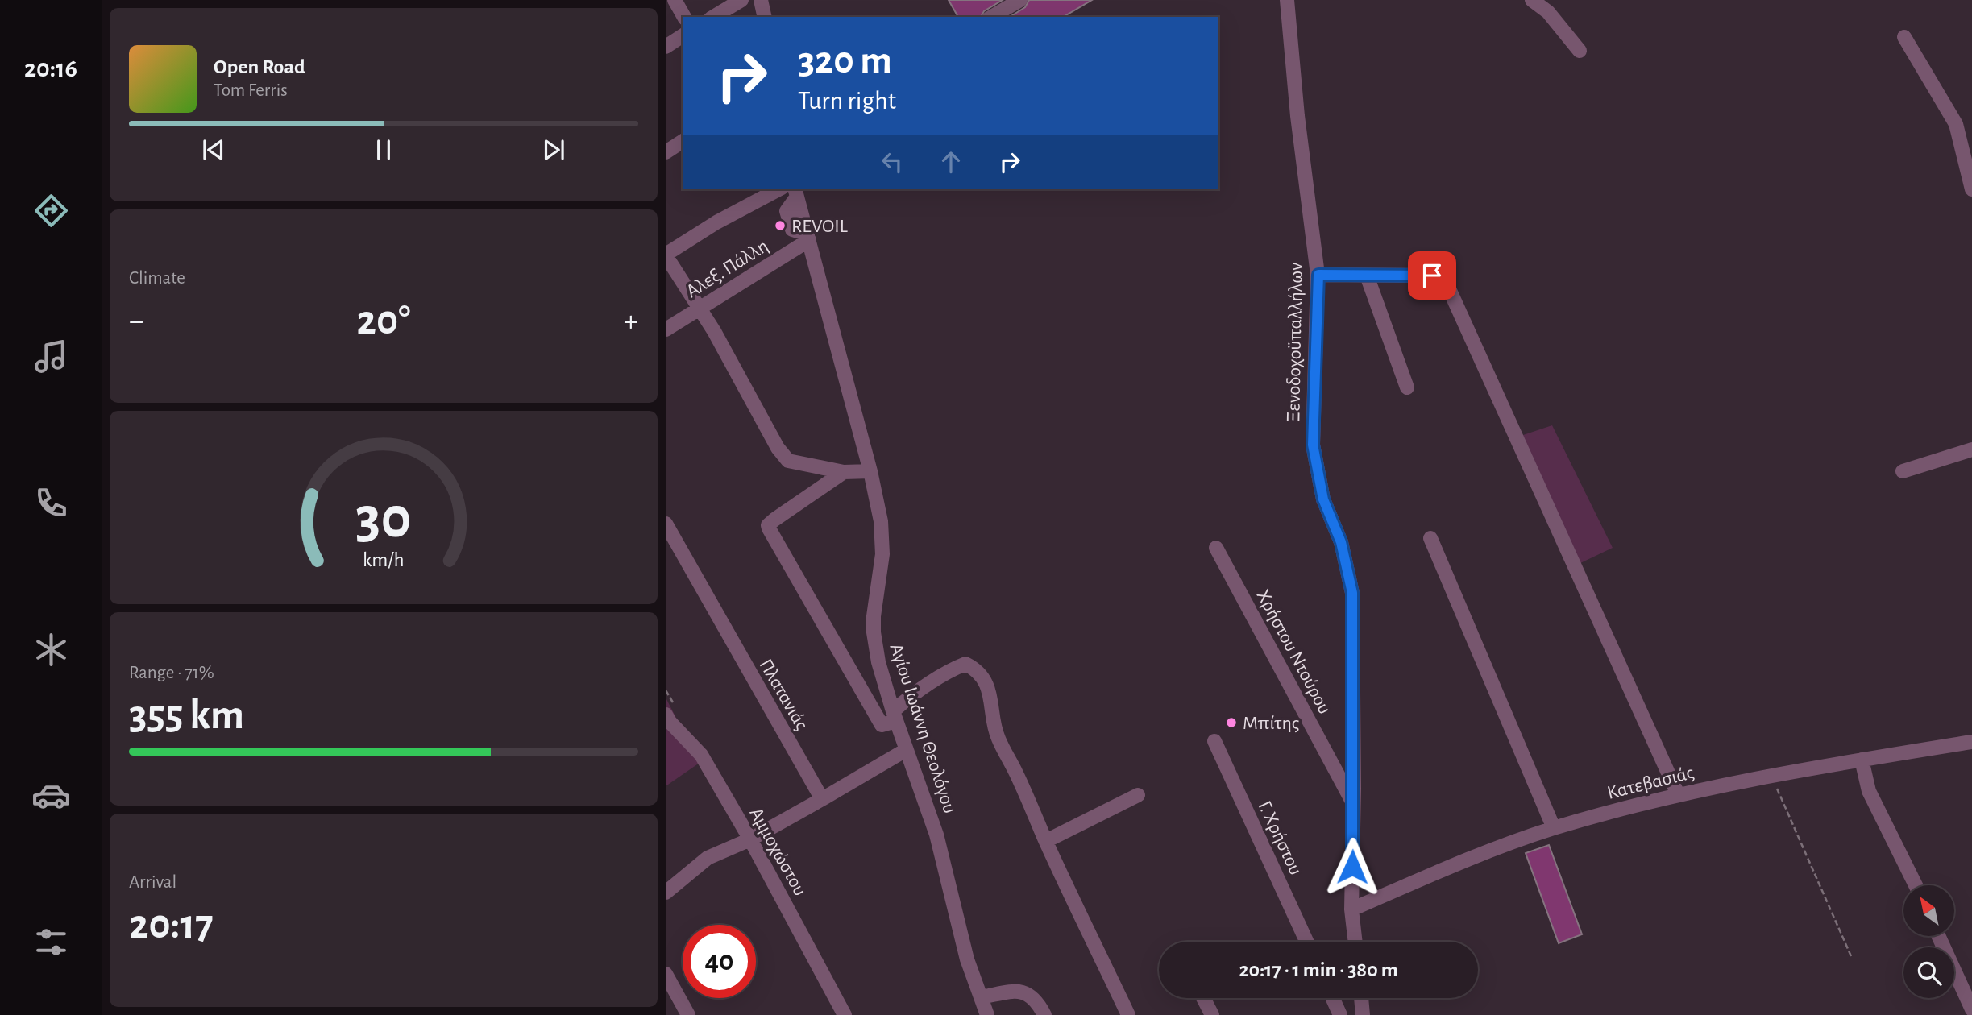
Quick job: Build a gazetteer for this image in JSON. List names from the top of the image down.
{
  "streets": {
    "street": [
      "Αλεξ. Πάλλη",
      "Ξενοδοχοϋπαλλήλων",
      "Χρήστου Ντούρου",
      "Πλατανιάς",
      "Αγίου Ιωάννη Θεολόγου",
      "Κατεβασιάς",
      "Γ. Χρήστου",
      "Αμμοχώστου"
    ]
  },
  "crossings": [
    ["Αλεξ. Πάλλη", "Αγίου Ιωάννη Θεολόγου"],
    ["Ξενοδοχοϋπαλλήλων", "Χρήστου Ντούρου"],
    ["Ξενοδοχοϋπαλλήλων", "Κατεβασιάς"]
  ],
  "places": ["REVOIL", "Μπίτης"],
  "north": "top left",
  "page": {
    "tabs": "20:16",
    "turn": ["320 m", "Turn right"],
    "song": ["Open Road", "Tom Ferris"],
    "tile": [
      "Climate",
      ["Range · 71%", "355 km"],
      ["Arrival", "20:17"]
    ],
    "heat": ["−", "20°", "+"],
    "limit": "40",
    "trip": "20:17 · 1 min · 380 m",
    "gauge": ["30", "km/h"]
  }
}
